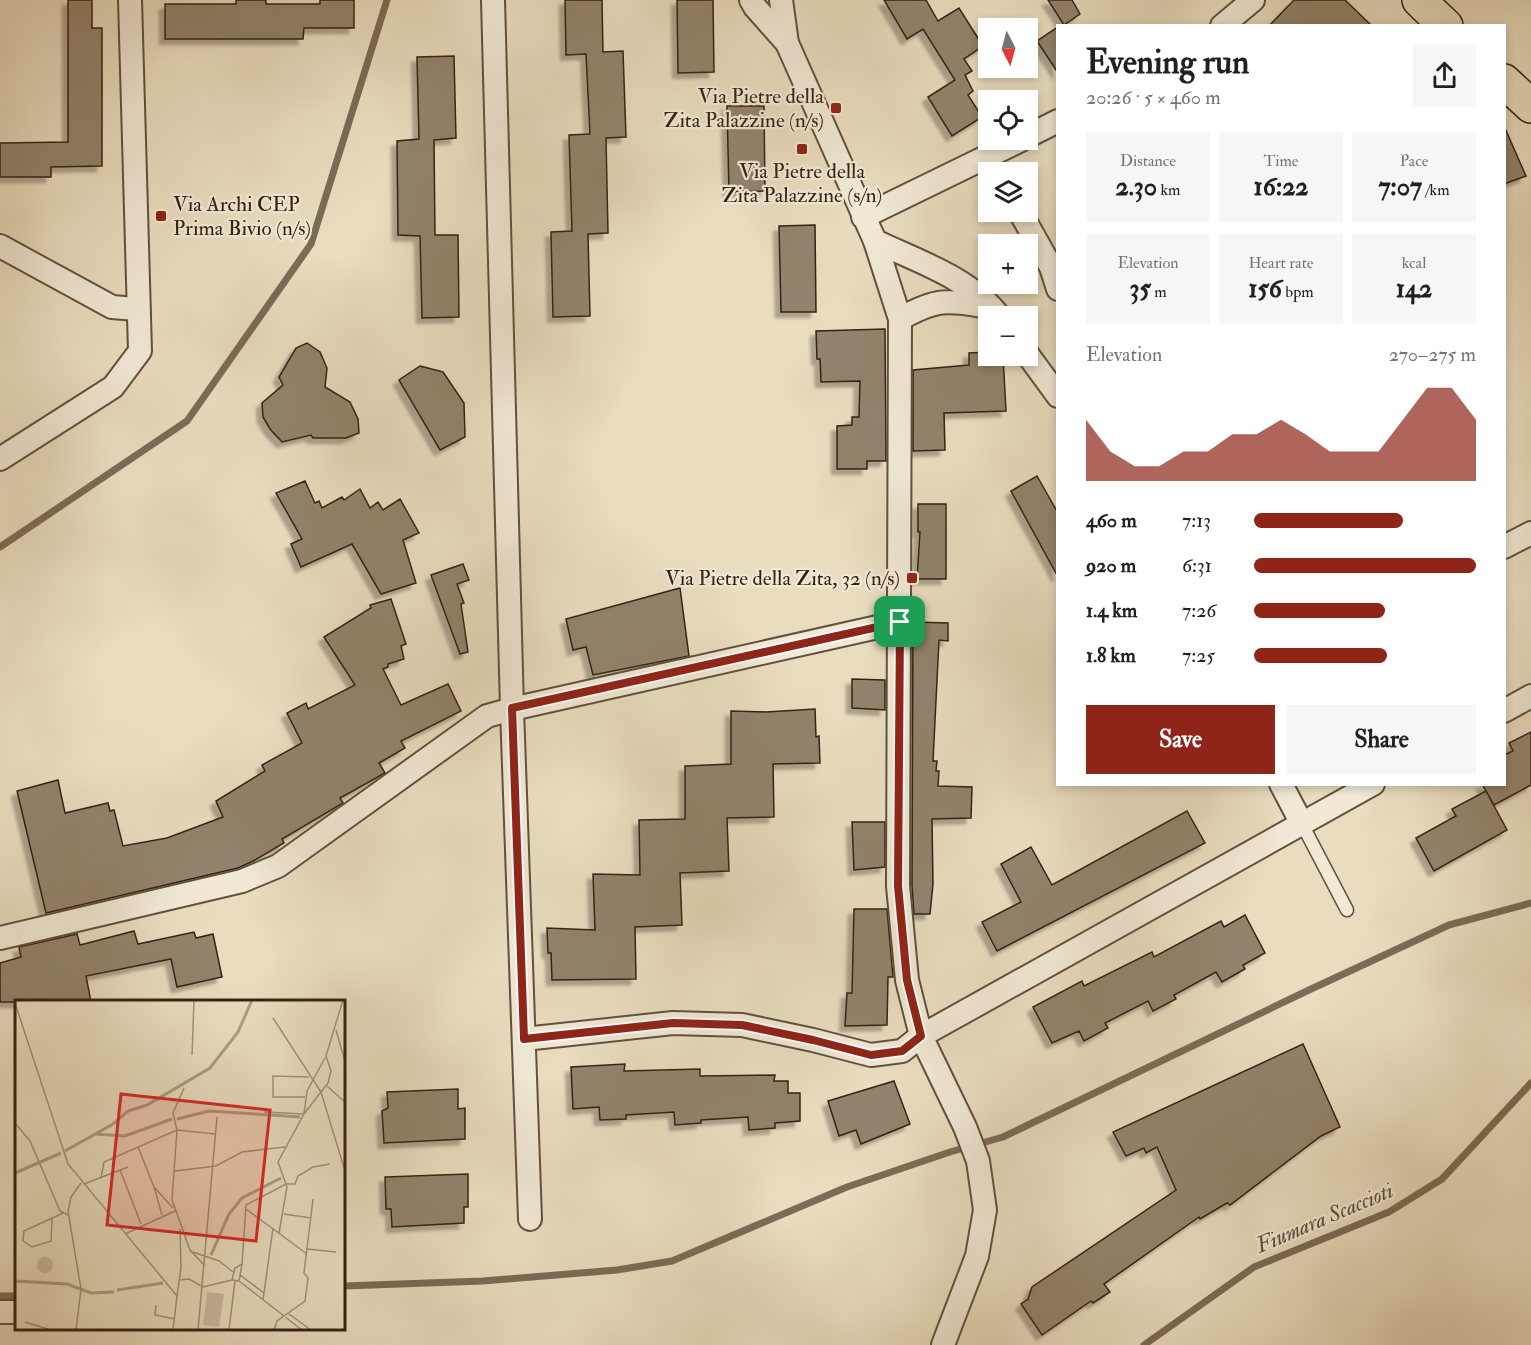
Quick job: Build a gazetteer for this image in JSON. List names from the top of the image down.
{
  "water": ["Fiumara Scaccioti"],
  "places": {
    "transit": [
      "Via Pietre della Zita Palazzine (n/s)",
      "Via Pietre della Zita Palazzine (s/n)",
      "Via Archi CEP Prima Bivio (n/s)",
      "Via Pietre della Zita, 32 (n/s)"
    ]
  },
  "north": "bottom",
  "page": {
    "map_buttons": ["+", "−"],
    "heading": ["Evening run", "20:26 · 5 × 460 m"],
    "stats": [
      ["Distance", "2.30 km"],
      ["Time", "16:22"],
      ["Pace", "7:07 /km"],
      ["Elevation", "35 m"],
      ["Heart rate", "156 bpm"],
      ["kcal", "142"]
    ],
    "chart": ["Elevation", "270–275 m"],
    "list": [
      {
        "name": "460 m",
        "note": "7:13"
      },
      {
        "name": "920 m",
        "note": "6:31"
      },
      {
        "name": "1.4 km",
        "note": "7:26"
      },
      {
        "name": "1.8 km",
        "note": "7:25"
      }
    ],
    "buttons": ["Save", "Share"]
  }
}
